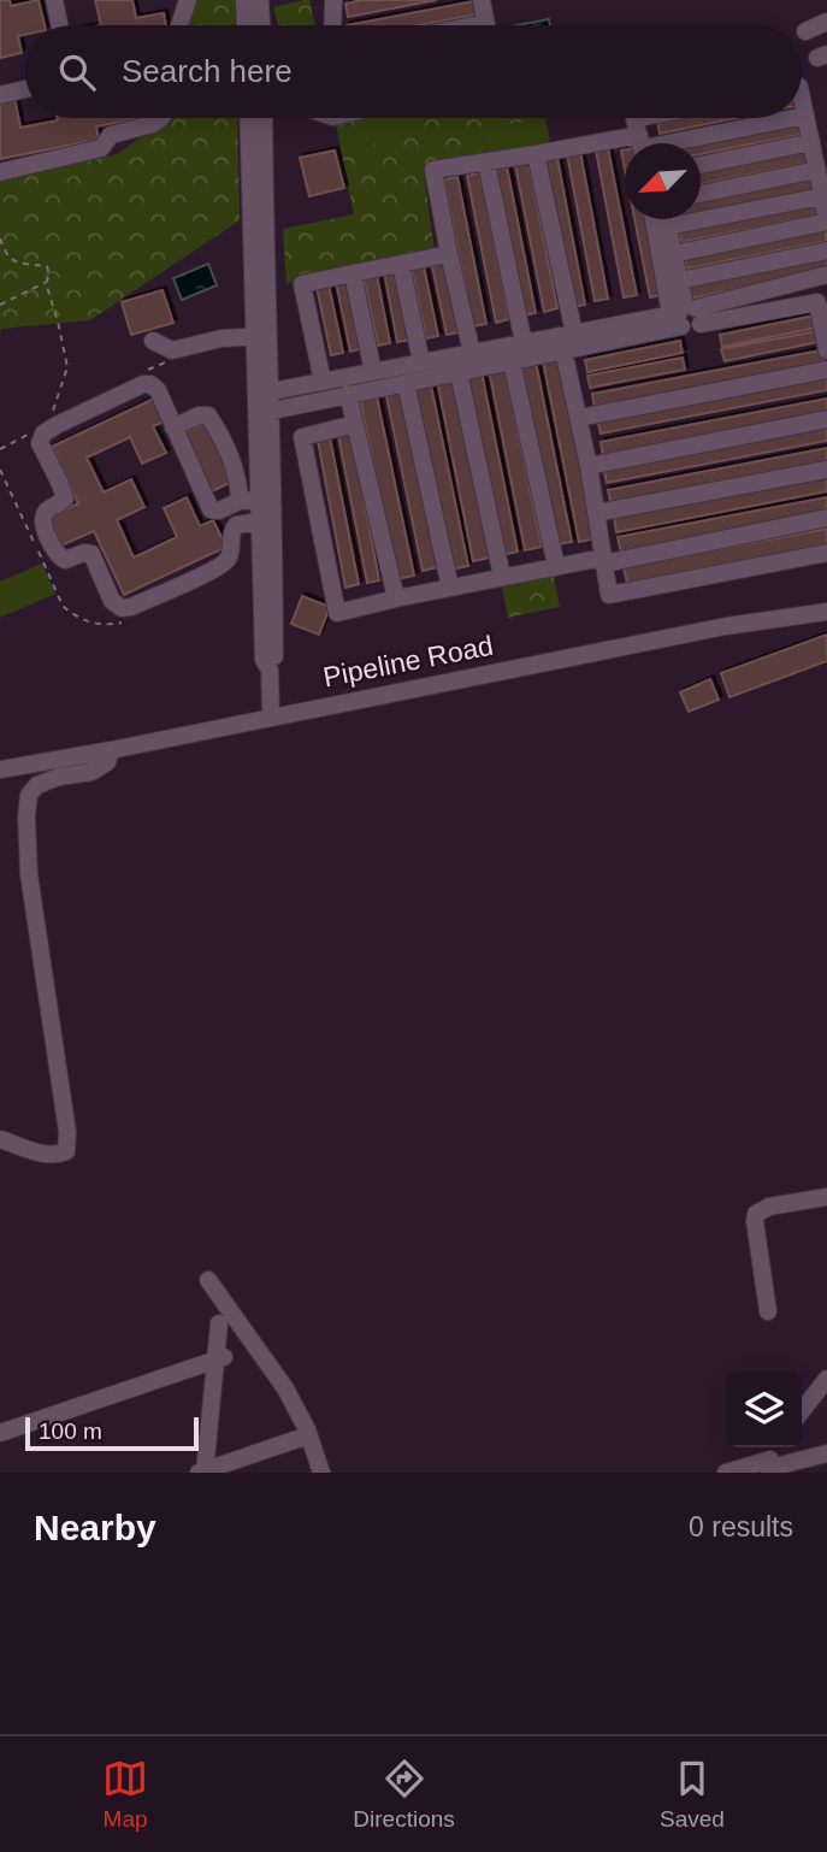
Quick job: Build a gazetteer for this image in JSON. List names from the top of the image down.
{
  "streets": {
    "street": ["Pipeline Road"]
  },
  "scale_bar": "100 m",
  "north": "bottom left",
  "page": {
    "search": "Search here",
    "scale": "100 m",
    "heading": ["Nearby", "0 results"],
    "nav": ["Map", "Directions", "Saved"]
  }
}
